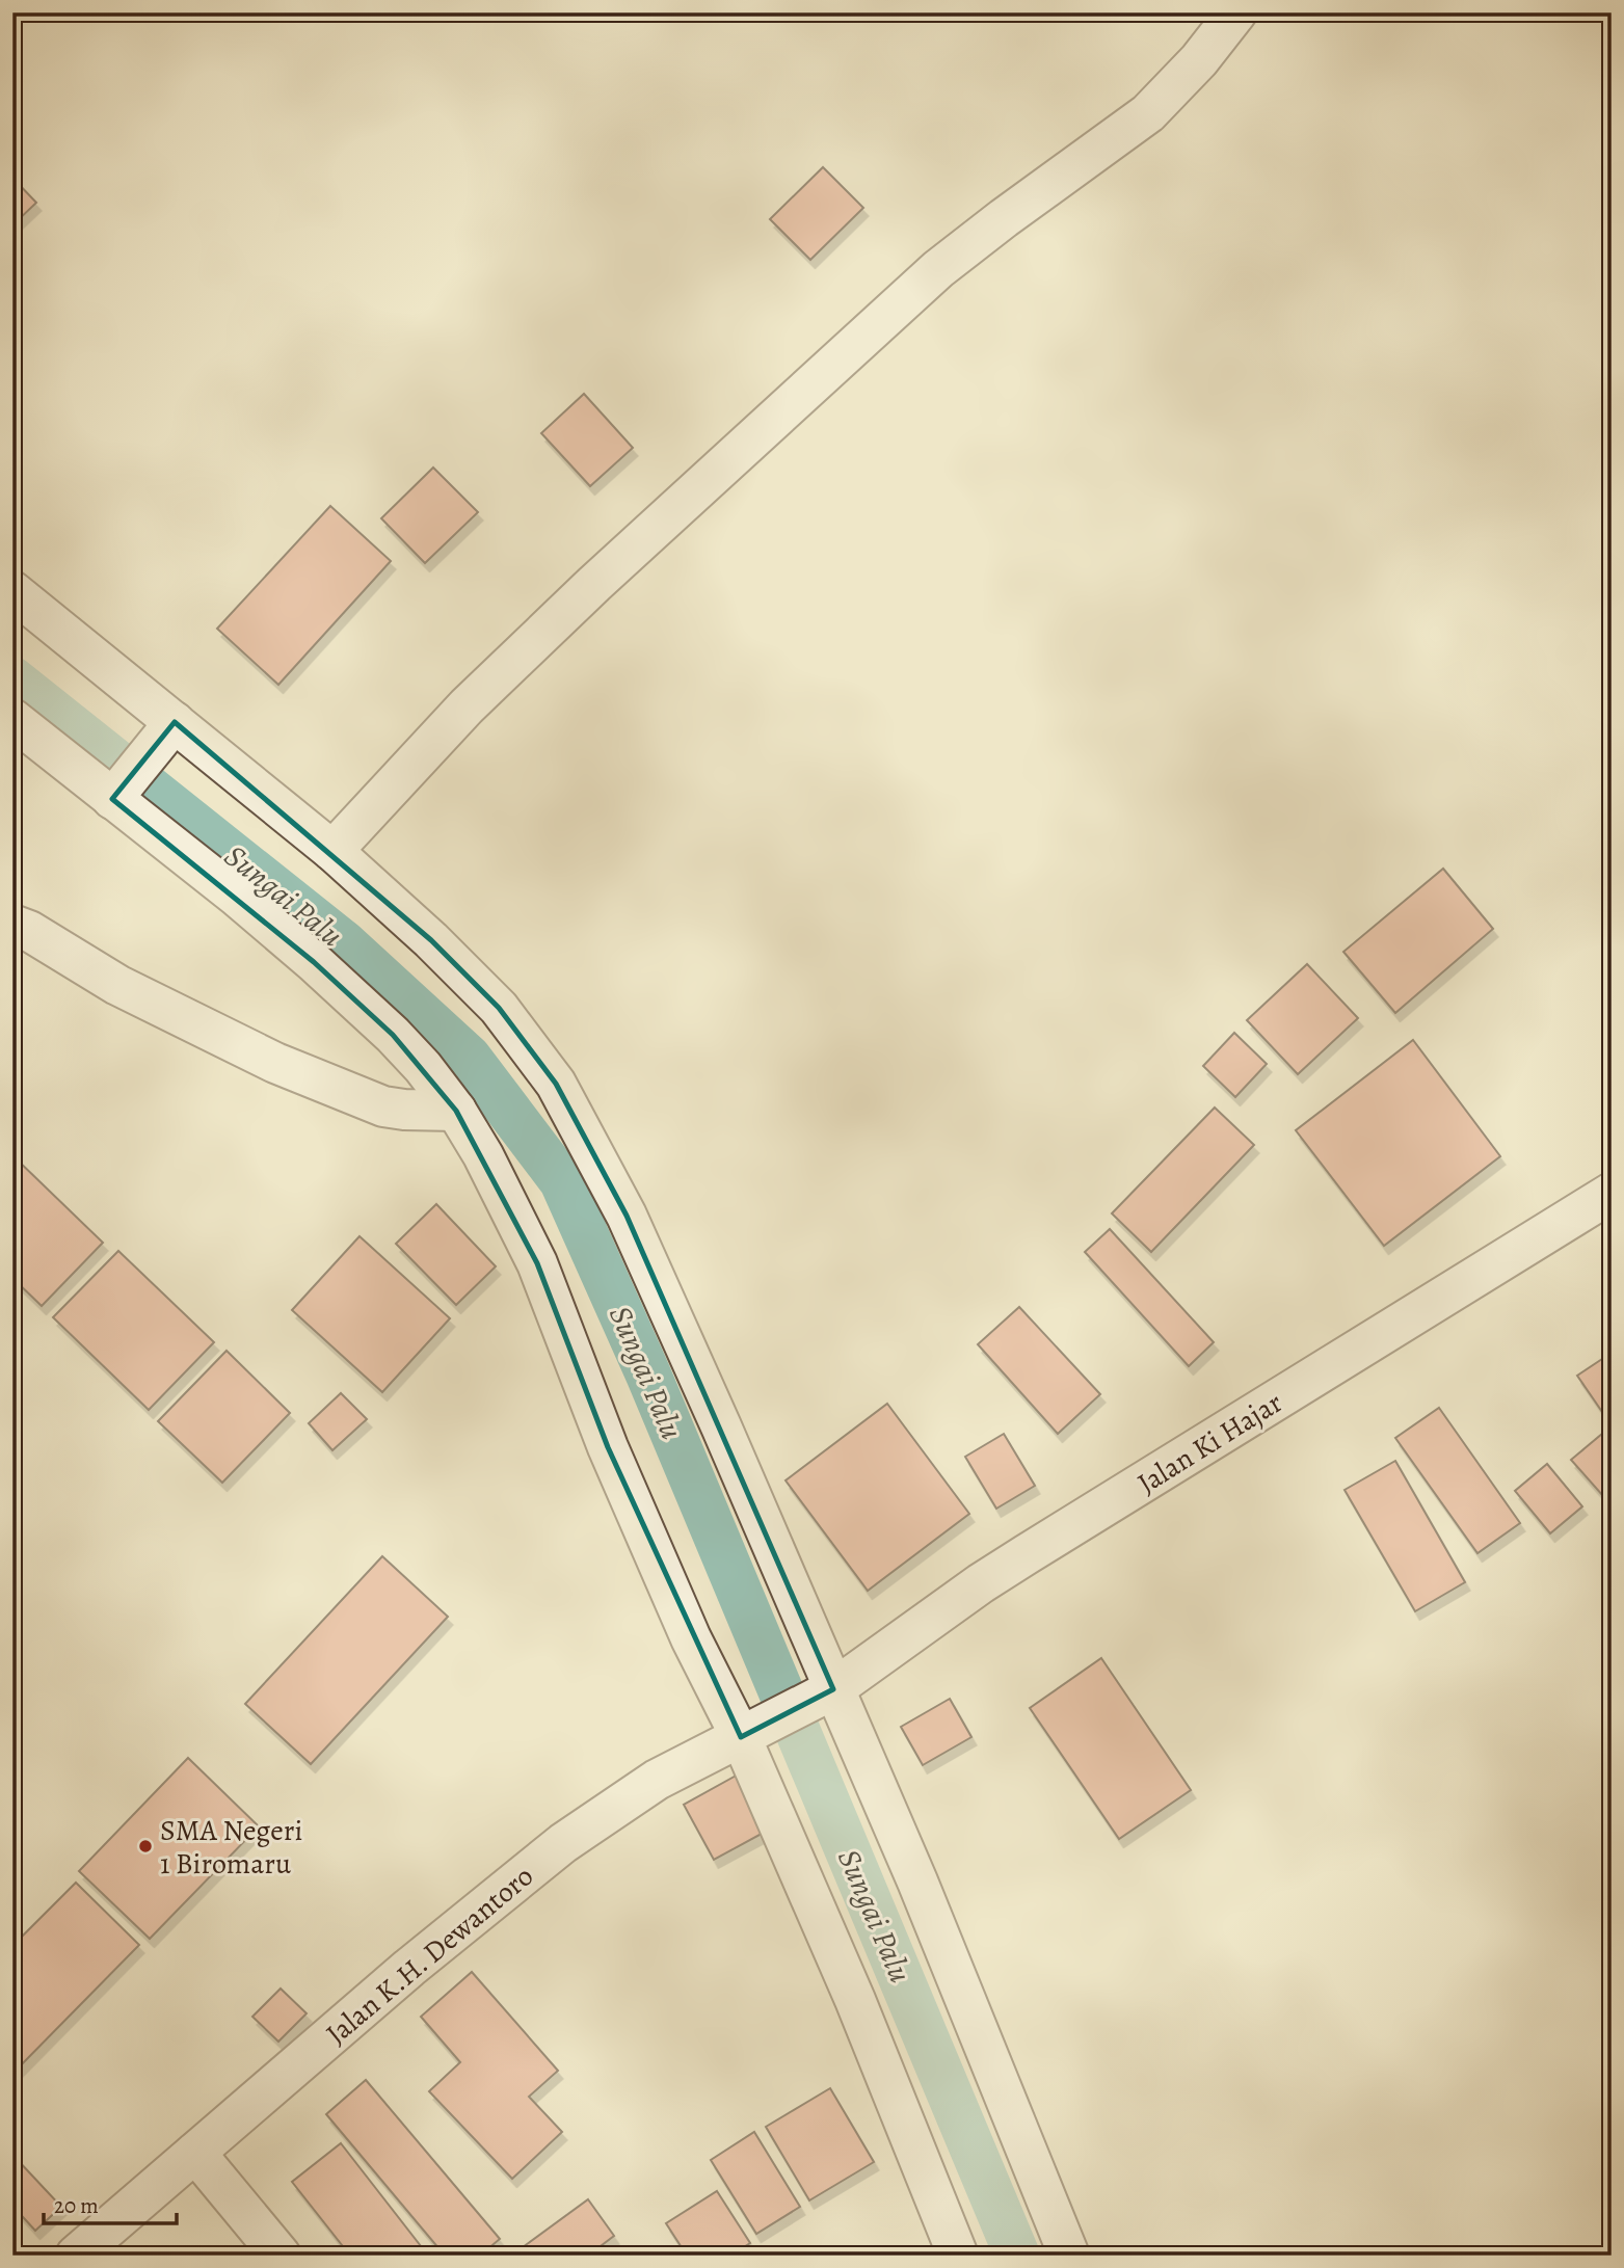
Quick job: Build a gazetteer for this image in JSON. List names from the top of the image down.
{
  "streets": {
    "street": ["Jalan Ki Hajar", "Jalan K.H. Dewantoro"]
  },
  "crossings": [
    ["Jalan Ki Hajar", "Jalan K.H. Dewantoro"]
  ],
  "water": ["Sungai Palu"],
  "places": ["SMA Negeri 1 Biromaru"],
  "scale_bar": "20 m"
}
